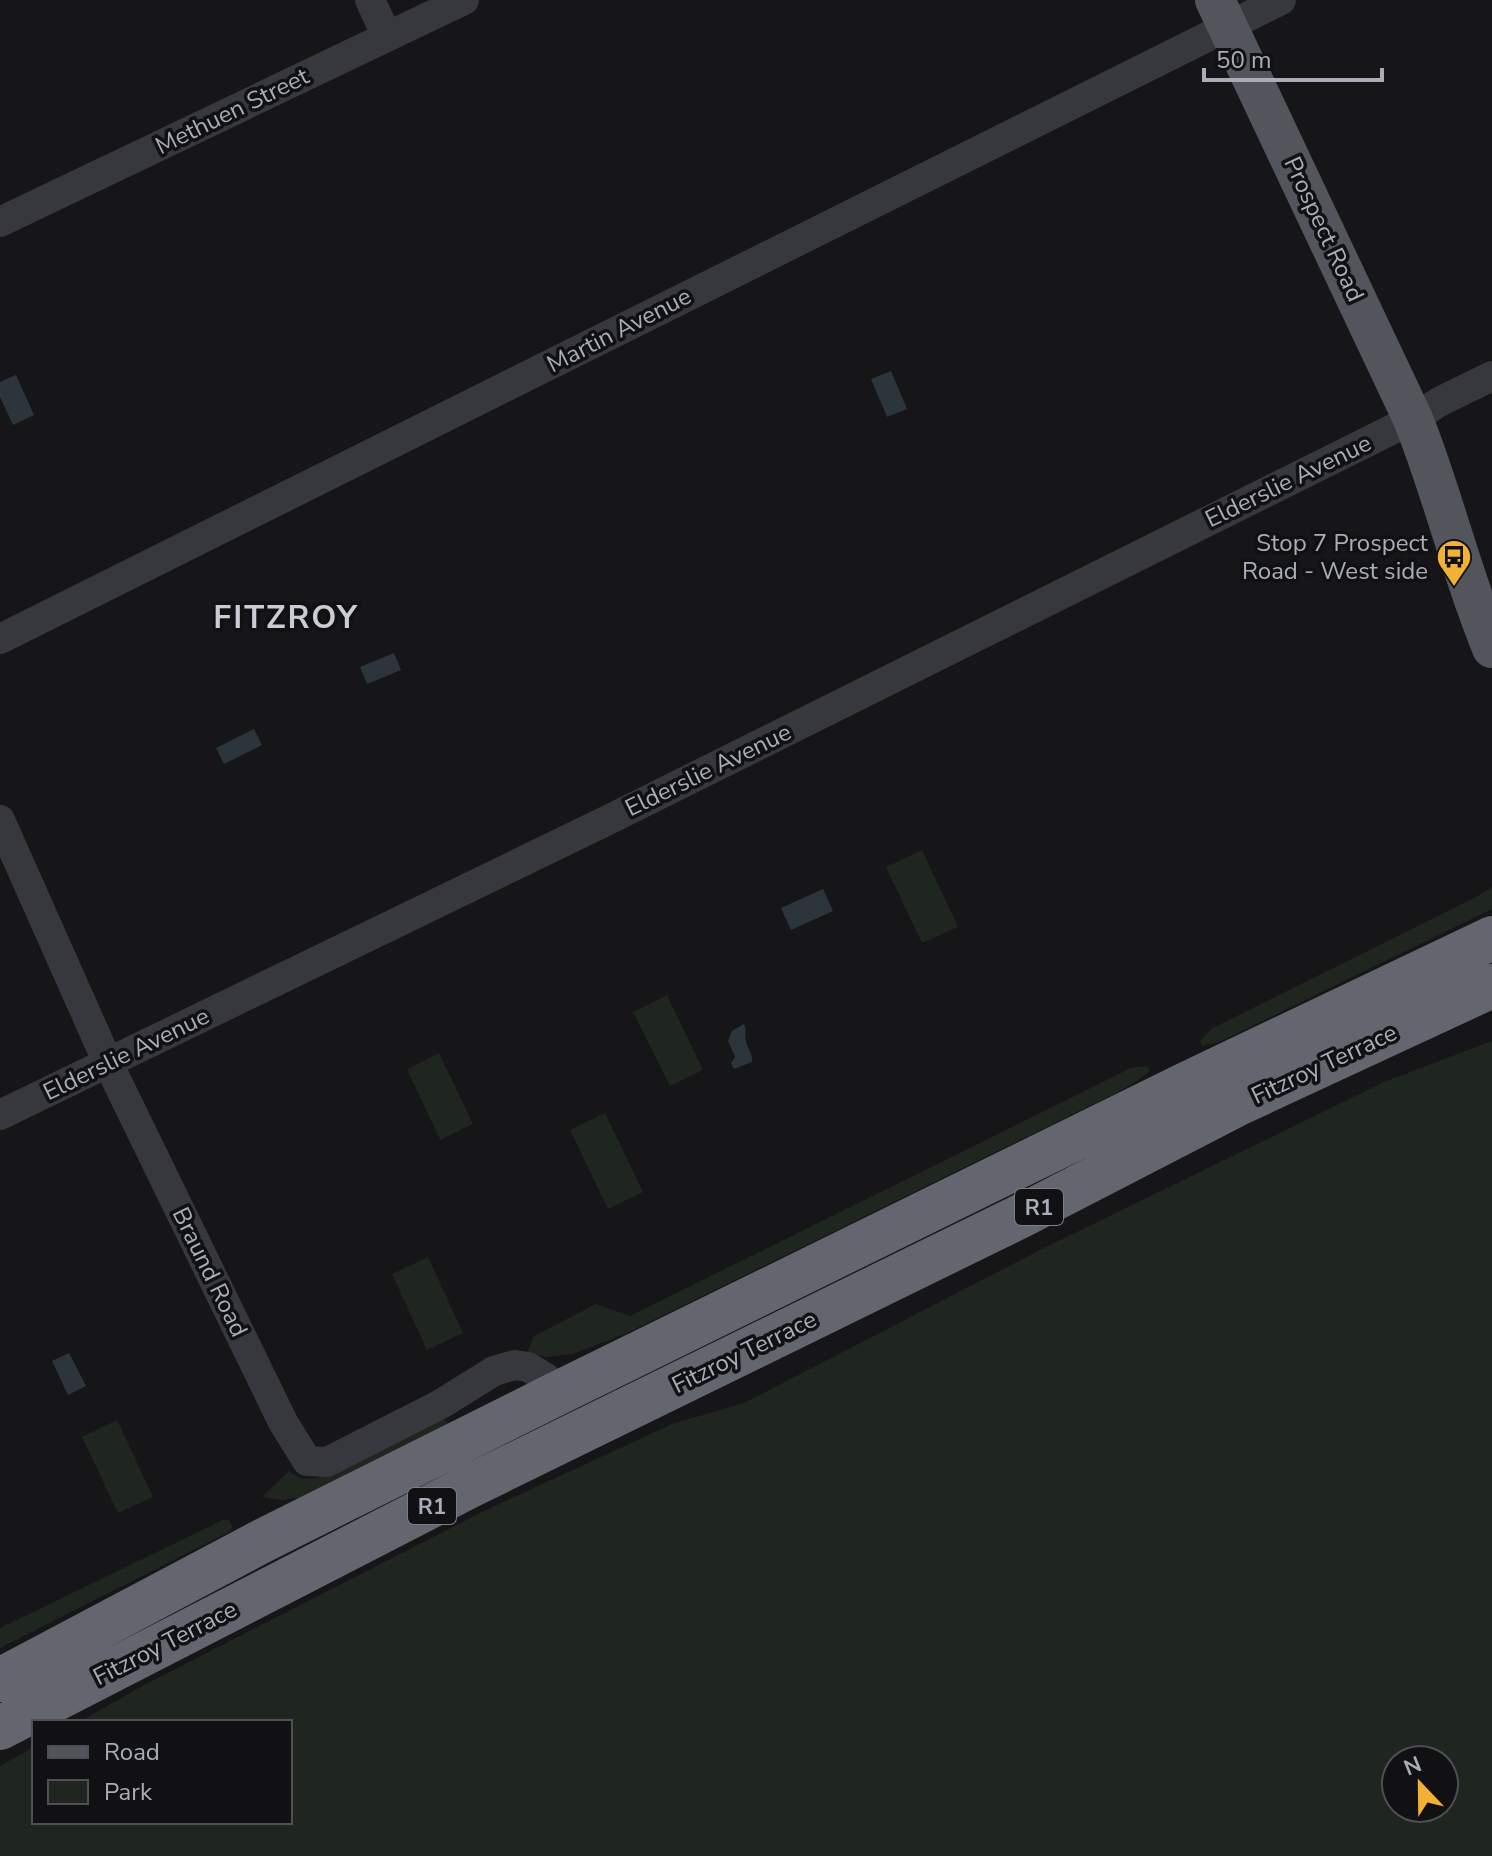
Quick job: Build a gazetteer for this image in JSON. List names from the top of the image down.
{
  "streets": {
    "highway": ["Fitzroy Terrace", "R1"],
    "main road": ["Prospect Road"],
    "street": [
      "Methuen Street",
      "Martin Avenue",
      "Elderslie Avenue",
      "Braund Road"
    ]
  },
  "crossings": [
    ["Prospect Road", "Martin Avenue"],
    ["Prospect Road", "Elderslie Avenue"],
    ["Elderslie Avenue", "Braund Road"],
    ["Fitzroy Terrace", "Braund Road"]
  ],
  "districts": ["FITZROY"],
  "places": {
    "bus stop": ["Stop 7 Prospect Road - West side"]
  },
  "legend": ["Road", "Park"],
  "scale_bar": "50 m",
  "north": "top"
}
